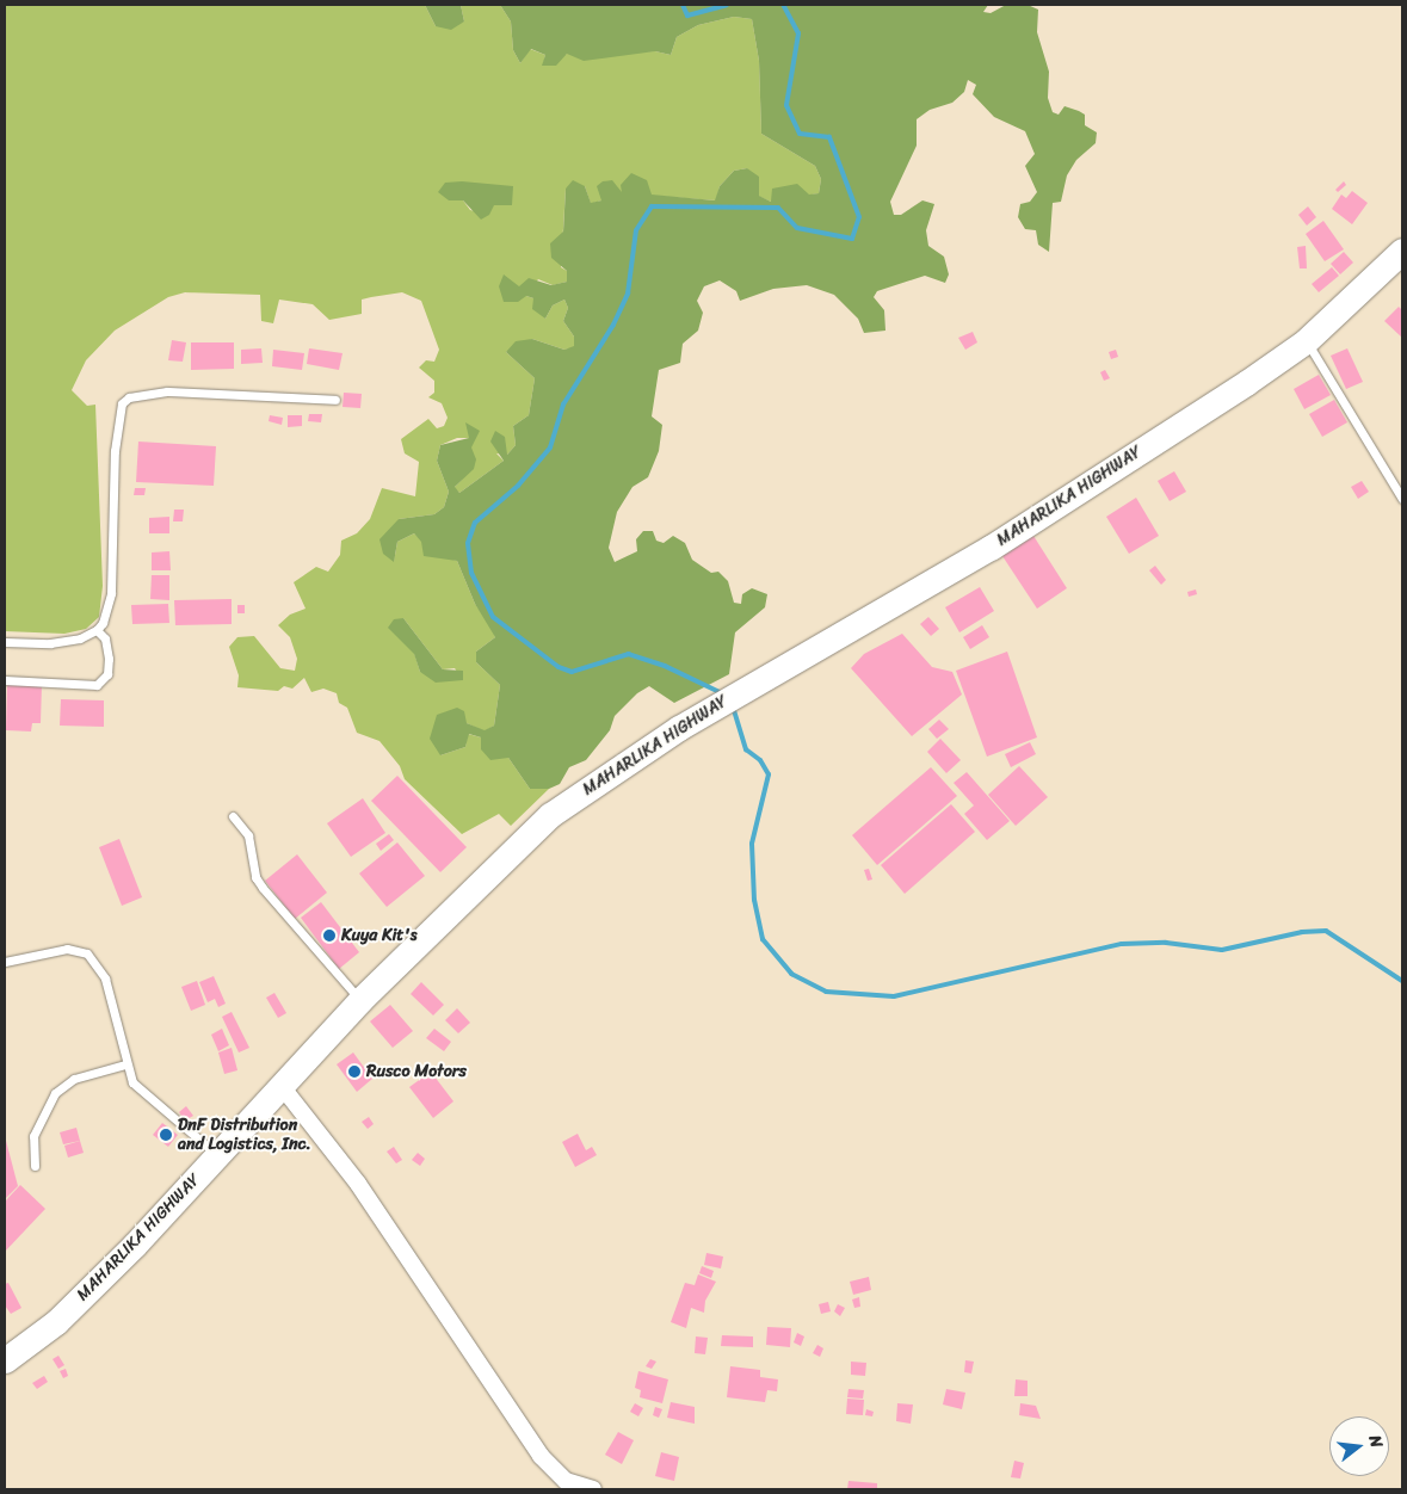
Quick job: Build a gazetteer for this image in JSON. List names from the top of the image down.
{
  "streets": {
    "main road": ["MAHARLIKA HIGHWAY"]
  },
  "places": ["Kuya Kit's", "Rusco Motors", "DnF Distribution and Logistics, Inc."],
  "north": "right"
}
